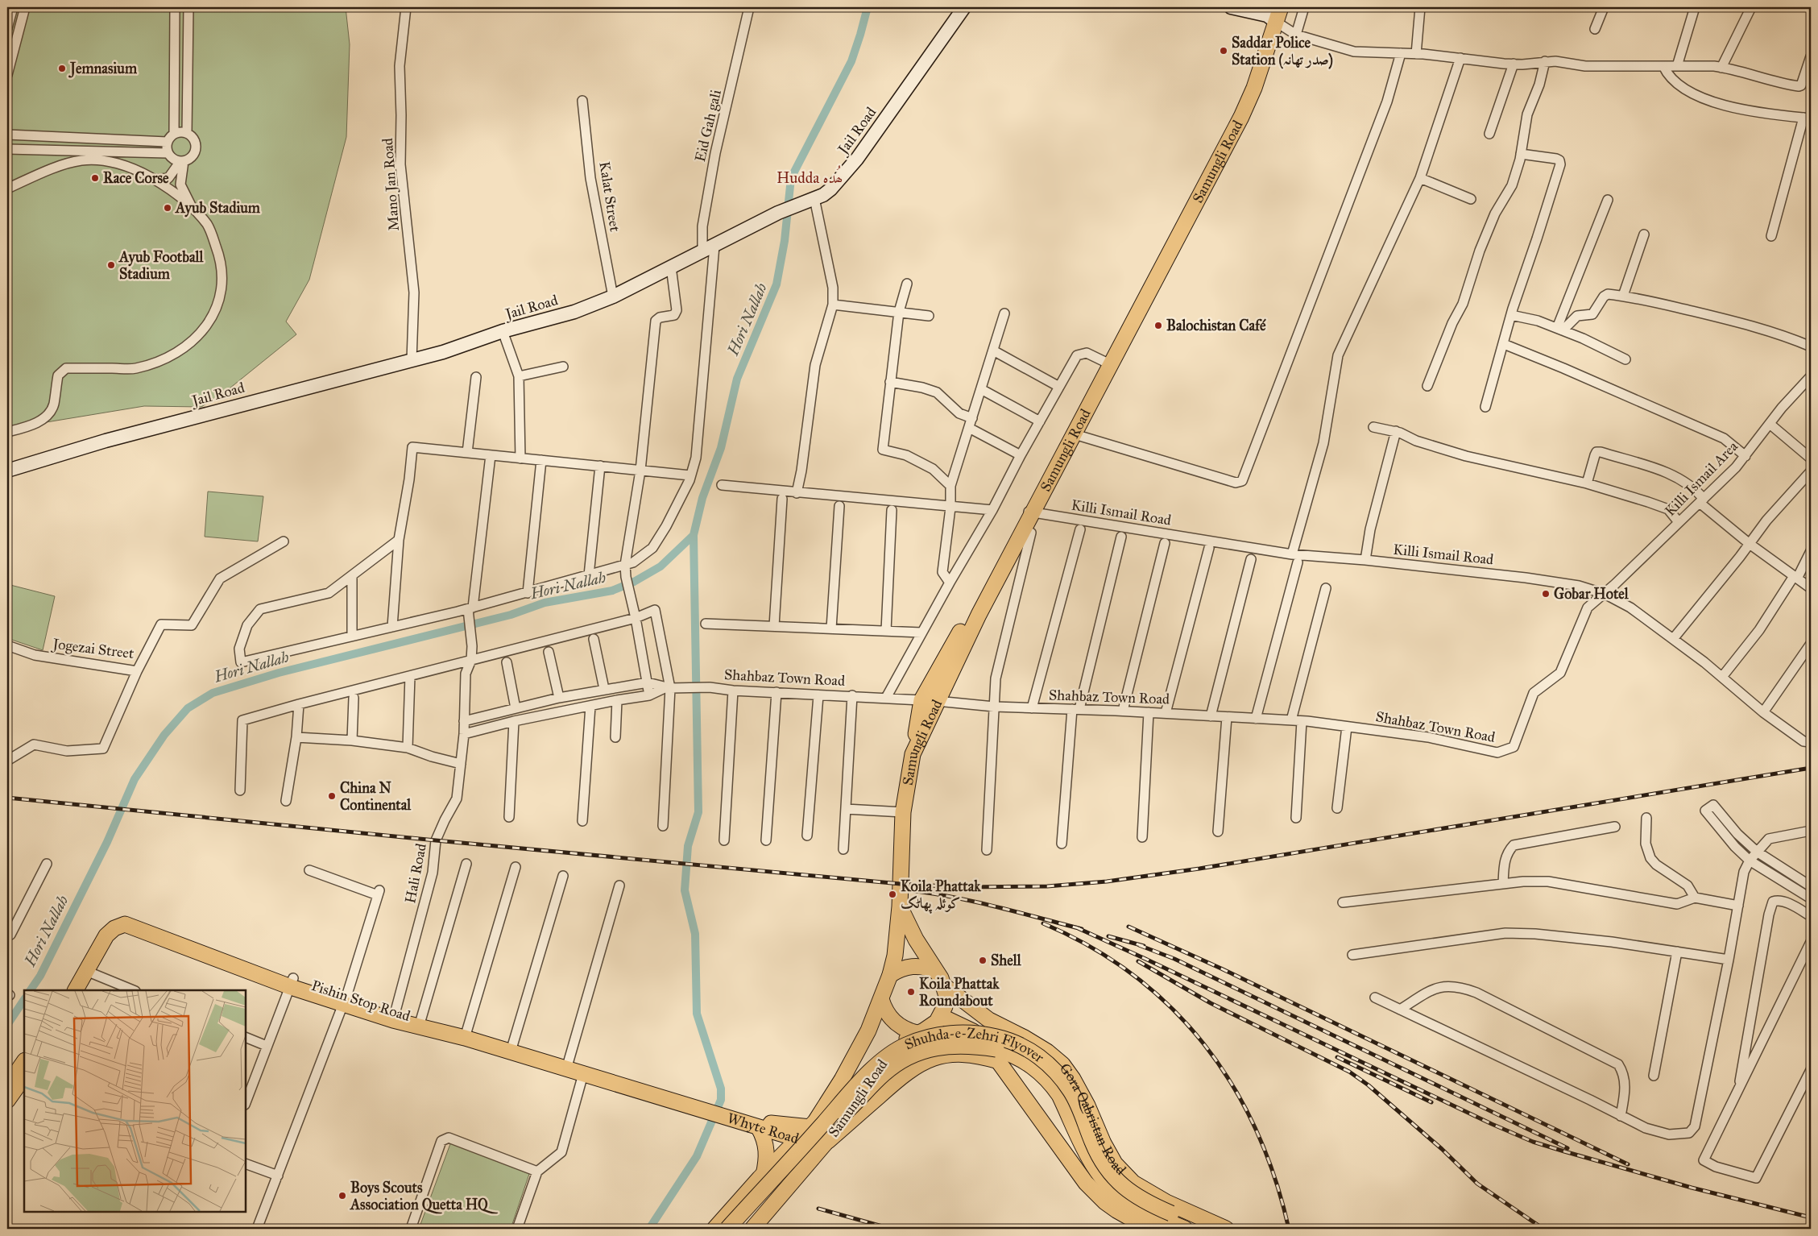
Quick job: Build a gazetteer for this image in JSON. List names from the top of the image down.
{
  "streets": {
    "main road": [
      "Jail Road",
      "Samungli Road",
      "Pishin Stop Road",
      "Shuhda-e-Zehri Flyover",
      "Gora Qabristan Road",
      "Whyte Road"
    ],
    "street": [
      "Eid Gah gali",
      "Mano Jan Road",
      "Kalat Street",
      "Killi Ismail Area",
      "Killi Ismail Road",
      "Jogezai Street",
      "Shahbaz Town Road",
      "Hali Road"
    ]
  },
  "crossings": [
    ["Eid Gah gali", "Jail Road"],
    ["Jail Road", "Mano Jan Road"],
    ["Jail Road", "Kalat Street"],
    ["Samungli Road", "Killi Ismail Road"],
    ["Samungli Road", "Shahbaz Town Road"],
    ["Samungli Road", "Gora Qabristan Road"],
    ["Samungli Road", "Whyte Road"],
    ["Killi Ismail Area", "Killi Ismail Road"],
    ["Killi Ismail Area", "Shahbaz Town Road"],
    ["Hali Road", "Pishin Stop Road"],
    ["Pishin Stop Road", "Whyte Road"],
    ["Shuhda-e-Zehri Flyover", "Gora Qabristan Road"]
  ],
  "districts": ["Hudda ھُدہ"],
  "water": ["Hori Nallah"],
  "places": [
    "Saddar Police Station (صدر تھانہ)",
    "Jemnasium",
    "Race Corse",
    "Ayub Stadium",
    "Ayub Football Stadium",
    "Balochistan Café",
    "Gobar Hotel",
    "China N Continental",
    "Koila Phattak کوئلہ پھاٹک",
    "Shell",
    "Koila Phattak Roundabout",
    "Boys Scouts Association Quetta HQ"
  ]
}
